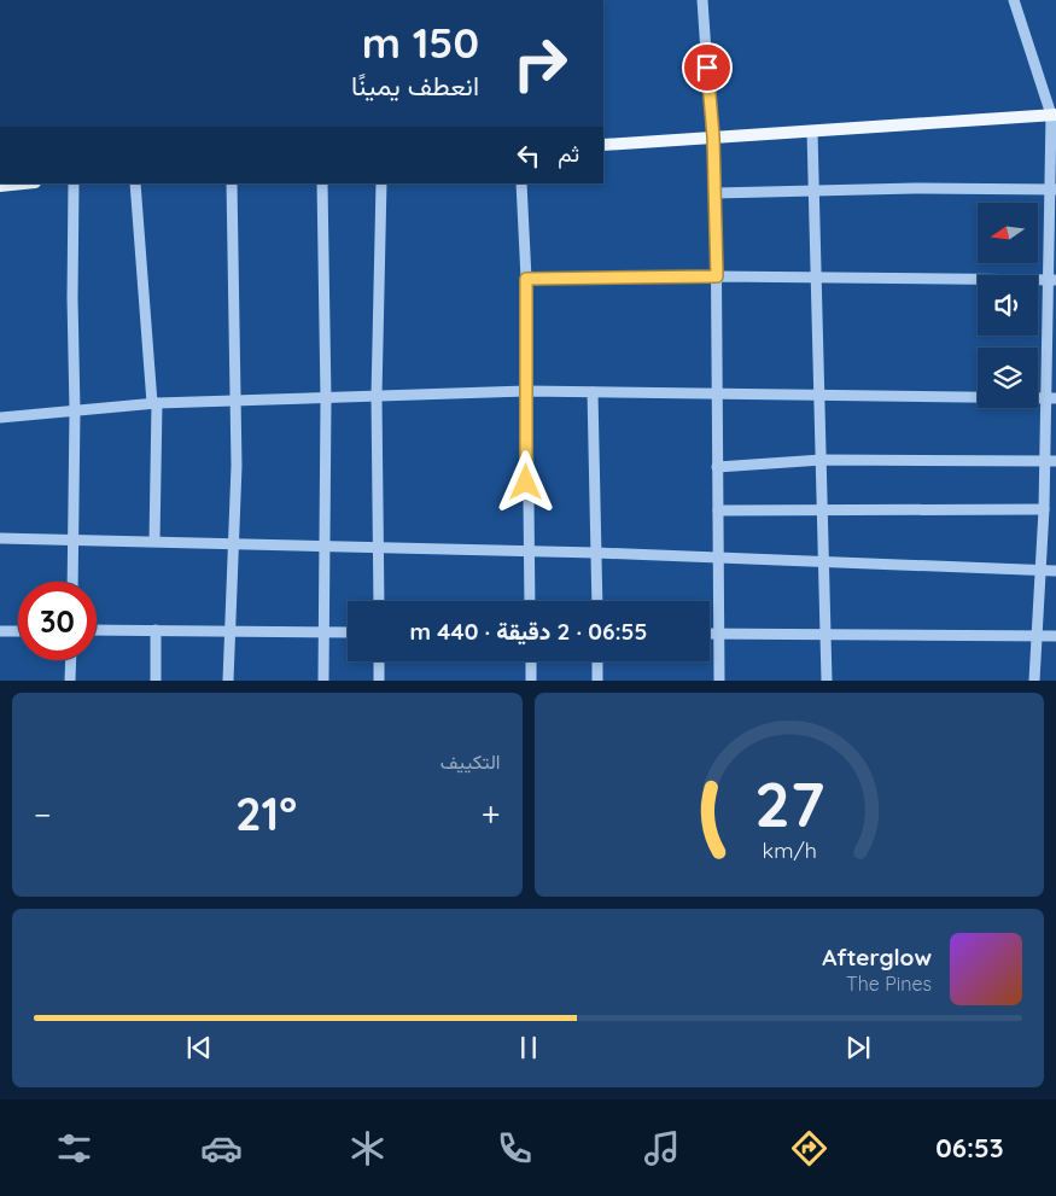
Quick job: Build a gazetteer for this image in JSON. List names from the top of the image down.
{
  "north": "left",
  "page": {
    "turn": ["150 m", "انعطف يمينًا"],
    "then": "ثم",
    "limit": "30",
    "trip": "06:55 · 2 دقيقة · 440 m",
    "tile": "التكييف",
    "heat": ["−", "21°", "+"],
    "song": ["Afterglow", "The Pines"],
    "tabs": "06:53",
    "gauge": ["27", "km/h"]
  }
}
